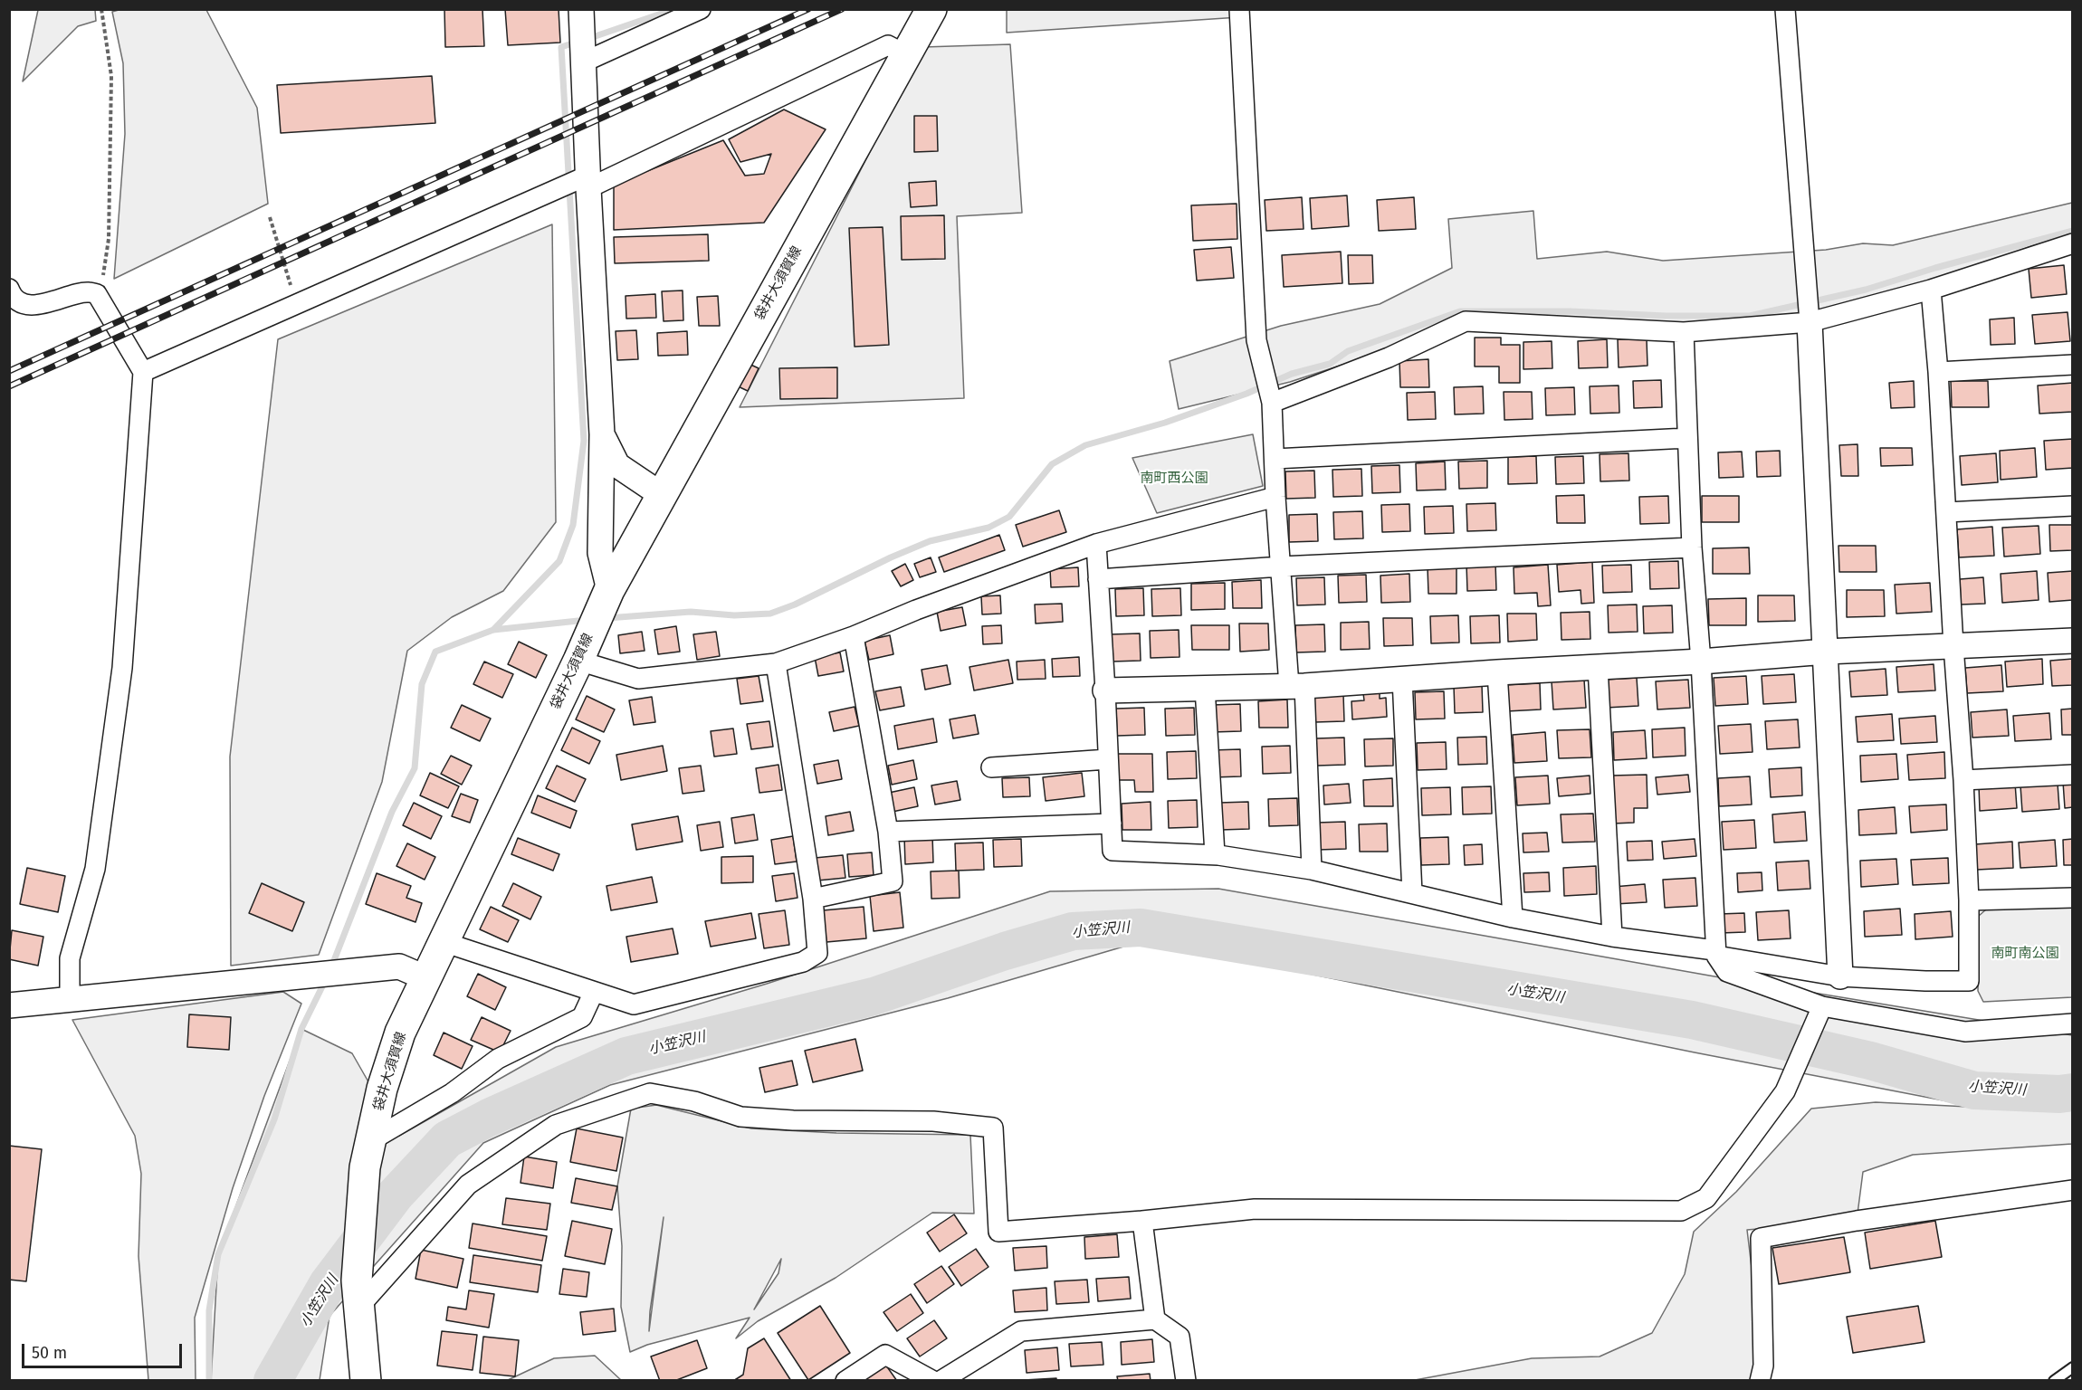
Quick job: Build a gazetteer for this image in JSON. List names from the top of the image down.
{
  "streets": {
    "main road": ["袋井大須賀線"]
  },
  "water": ["小笠沢川"],
  "parks": ["南町西公園", "南町南公園"],
  "scale_bar": "50 m"
}
